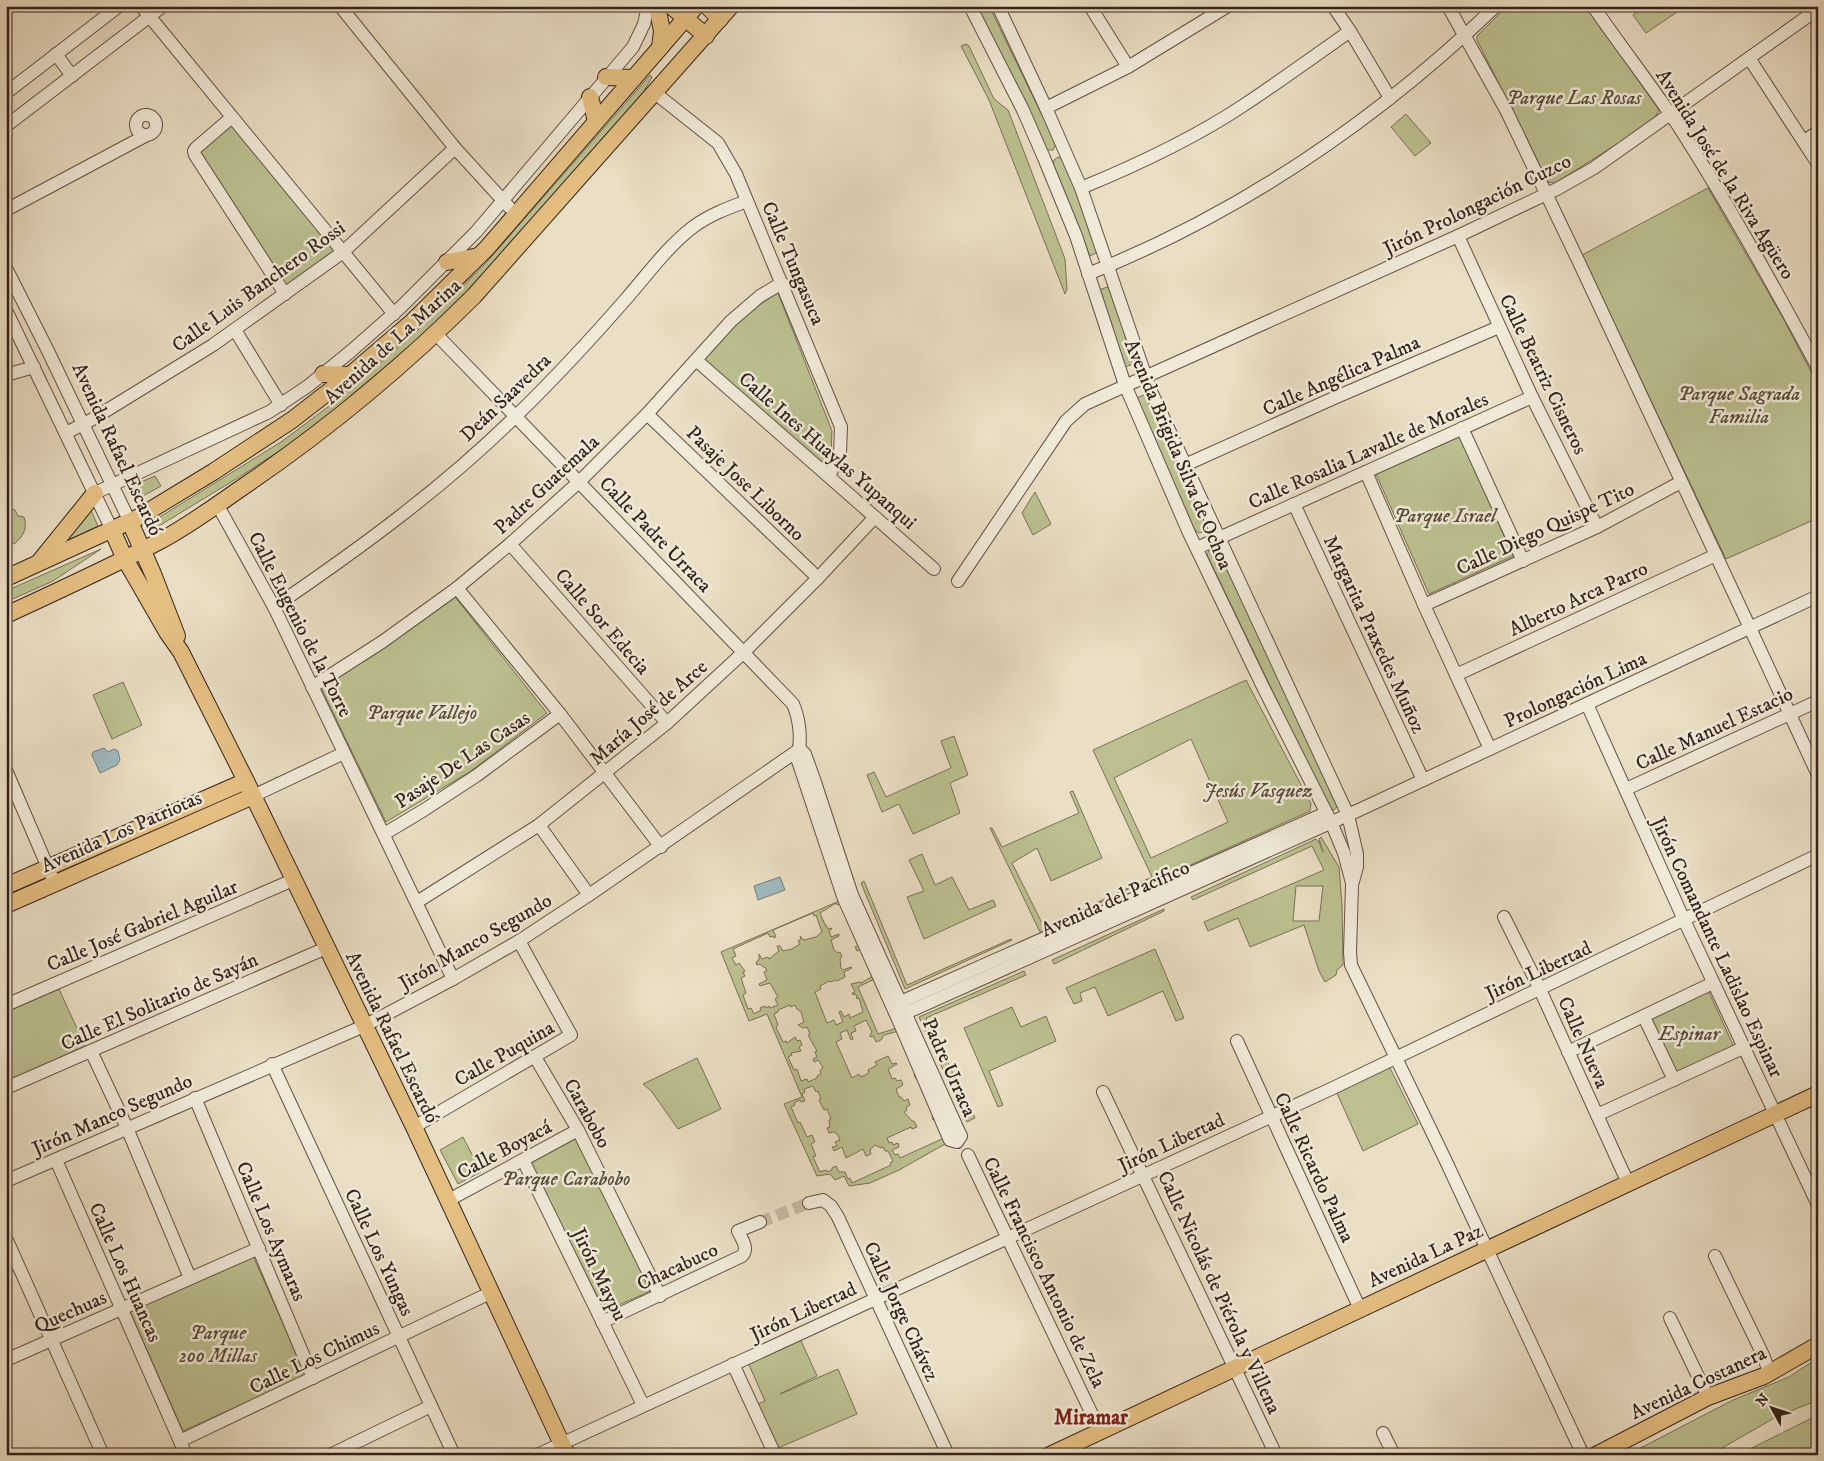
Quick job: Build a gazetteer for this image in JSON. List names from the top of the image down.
{
  "streets": {
    "main road": [
      "Avenida de La Marina",
      "Avenida Rafael Escardó",
      "Avenida Los Patriotas",
      "Avenida La Paz",
      "Avenida Costanera"
    ],
    "street": [
      "Avenida José de la Riva Agüero",
      "Jirón Prolongación Cuzco",
      "Calle Tungasuca",
      "Calle Luis Banchero Rossi",
      "Calle Beatriz Cisneros",
      "Calle Angélica Palma",
      "Deán Saavedra",
      "Calle Ines Huaylas Yupanqui",
      "Calle Rosalia Lavalle de Morales",
      "Avenida Brigida Silva de Ochoa",
      "Pasaje Jose Liborno",
      "Padre Guatemala",
      "Calle Diego Quispe Tito",
      "Calle Padre Urraca",
      "Alberto Arca Parro",
      "Calle Sor Edecia",
      "Calle Eugenio de la Torre",
      "Margarita Praxedes Muñoz",
      "Prolongación Lima",
      "María José de Arce",
      "Calle Manuel Estacio",
      "Pasaje De Las Casas",
      "Avenida del Pacifico",
      "Calle José Gabriel Aguilar",
      "Jirón Manco Segundo",
      "Jirón Comandante Ladislao Espinar",
      "Jirón Libertad",
      "Calle El Solitario de Sayán",
      "Calle Nueva",
      "Calle Puquina",
      "Padre Urraca",
      "Carabobo",
      "Calle Boyacá",
      "Calle Ricardo Palma",
      "Calle Los Aymaras",
      "Calle Los Yungas",
      "Chacabuco",
      "Calle Los Huancas",
      "Calle Francisco Antonio de Zela",
      "Jirón Maypu",
      "Calle Nicolás de Piérola y Villena",
      "Quechuas",
      "Calle Jorge Chávez",
      "Calle Los Chimus"
    ]
  },
  "crossings": [
    ["Avenida José de la Riva Agüero", "Jirón Prolongación Cuzco"],
    ["Jirón Prolongación Cuzco", "Calle Beatriz Cisneros"],
    ["Jirón Prolongación Cuzco", "Avenida Brigida Silva de Ochoa"],
    ["Calle Tungasuca", "Avenida de La Marina"],
    ["Calle Tungasuca", "Deán Saavedra"],
    ["Calle Tungasuca", "Calle Ines Huaylas Yupanqui"],
    ["Calle Tungasuca", "Padre Guatemala"],
    ["Calle Luis Banchero Rossi", "Avenida Rafael Escardó"],
    ["Avenida de La Marina", "Avenida Rafael Escardó"],
    ["Avenida de La Marina", "Calle Padre Urraca"],
    ["Avenida de La Marina", "Calle Eugenio de la Torre"],
    ["Calle Beatriz Cisneros", "Calle Angélica Palma"],
    ["Calle Beatriz Cisneros", "Calle Rosalia Lavalle de Morales"],
    ["Calle Beatriz Cisneros", "Calle Diego Quispe Tito"],
    ["Calle Angélica Palma", "Avenida Brigida Silva de Ochoa"],
    ["Deán Saavedra", "Calle Padre Urraca"],
    ["Deán Saavedra", "Calle Eugenio de la Torre"],
    ["Avenida Rafael Escardó", "Avenida Los Patriotas"],
    ["Avenida Rafael Escardó", "Calle José Gabriel Aguilar"],
    ["Avenida Rafael Escardó", "Jirón Manco Segundo"],
    ["Avenida Rafael Escardó", "Jirón Libertad"],
    ["Avenida Rafael Escardó", "Calle El Solitario de Sayán"],
    ["Avenida Rafael Escardó", "Calle Puquina"],
    ["Avenida Rafael Escardó", "Calle Boyacá"],
    ["Avenida Rafael Escardó", "Calle Los Chimus"],
    ["Calle Ines Huaylas Yupanqui", "Padre Guatemala"],
    ["Calle Ines Huaylas Yupanqui", "María José de Arce"],
    ["Calle Rosalia Lavalle de Morales", "Avenida Brigida Silva de Ochoa"],
    ["Calle Rosalia Lavalle de Morales", "Margarita Praxedes Muñoz"],
    ["Avenida Brigida Silva de Ochoa", "Prolongación Lima"],
    ["Avenida Brigida Silva de Ochoa", "Avenida del Pacifico"],
    ["Avenida Brigida Silva de Ochoa", "Jirón Libertad"],
    ["Avenida Brigida Silva de Ochoa", "Avenida La Paz"],
    ["Pasaje Jose Liborno", "Padre Guatemala"],
    ["Pasaje Jose Liborno", "María José de Arce"],
    ["Padre Guatemala", "Calle Padre Urraca"],
    ["Padre Guatemala", "Calle Sor Edecia"],
    ["Padre Guatemala", "Calle Eugenio de la Torre"],
    ["Calle Padre Urraca", "María José de Arce"],
    ["Calle Padre Urraca", "Padre Urraca"],
    ["Calle Sor Edecia", "María José de Arce"],
    ["Calle Eugenio de la Torre", "María José de Arce"],
    ["Calle Eugenio de la Torre", "Pasaje De Las Casas"],
    ["Calle Eugenio de la Torre", "Jirón Manco Segundo"],
    ["Margarita Praxedes Muñoz", "Prolongación Lima"],
    ["Prolongación Lima", "Avenida del Pacifico"],
    ["Prolongación Lima", "Jirón Comandante Ladislao Espinar"],
    ["María José de Arce", "Padre Urraca"],
    ["Calle Manuel Estacio", "Jirón Comandante Ladislao Espinar"],
    ["Avenida del Pacifico", "Padre Urraca"],
    ["Jirón Manco Segundo", "Calle Puquina"],
    ["Jirón Manco Segundo", "Padre Urraca"],
    ["Jirón Manco Segundo", "Calle Los Aymaras"],
    ["Jirón Manco Segundo", "Calle Los Yungas"],
    ["Jirón Manco Segundo", "Calle Los Huancas"],
    ["Jirón Comandante Ladislao Espinar", "Jirón Libertad"],
    ["Jirón Comandante Ladislao Espinar", "Avenida La Paz"],
    ["Jirón Libertad", "Calle Nueva"],
    ["Jirón Libertad", "Calle Ricardo Palma"],
    ["Jirón Libertad", "Calle Francisco Antonio de Zela"],
    ["Jirón Libertad", "Jirón Maypu"],
    ["Jirón Libertad", "Calle Nicolás de Piérola y Villena"],
    ["Jirón Libertad", "Calle Jorge Chávez"],
    ["Calle Nueva", "Avenida La Paz"],
    ["Calle Puquina", "Carabobo"],
    ["Carabobo", "Calle Boyacá"],
    ["Carabobo", "Chacabuco"],
    ["Calle Boyacá", "Jirón Maypu"],
    ["Calle Ricardo Palma", "Avenida La Paz"],
    ["Calle Los Aymaras", "Quechuas"],
    ["Calle Los Aymaras", "Calle Los Chimus"],
    ["Calle Los Yungas", "Calle Los Chimus"],
    ["Avenida La Paz", "Calle Francisco Antonio de Zela"],
    ["Avenida La Paz", "Calle Nicolás de Piérola y Villena"],
    ["Chacabuco", "Jirón Maypu"],
    ["Calle Los Huancas", "Quechuas"],
    ["Calle Los Huancas", "Calle Los Chimus"]
  ],
  "districts": ["Miramar"],
  "parks": [
    "Parque Las Rosas",
    "Parque Sagrada Familia",
    "Parque Israel",
    "Parque Vallejo",
    "Jesús Vasquez",
    "Espinar",
    "Parque Carabobo",
    "Parque 200 Millas"
  ],
  "north": "top left"
}
